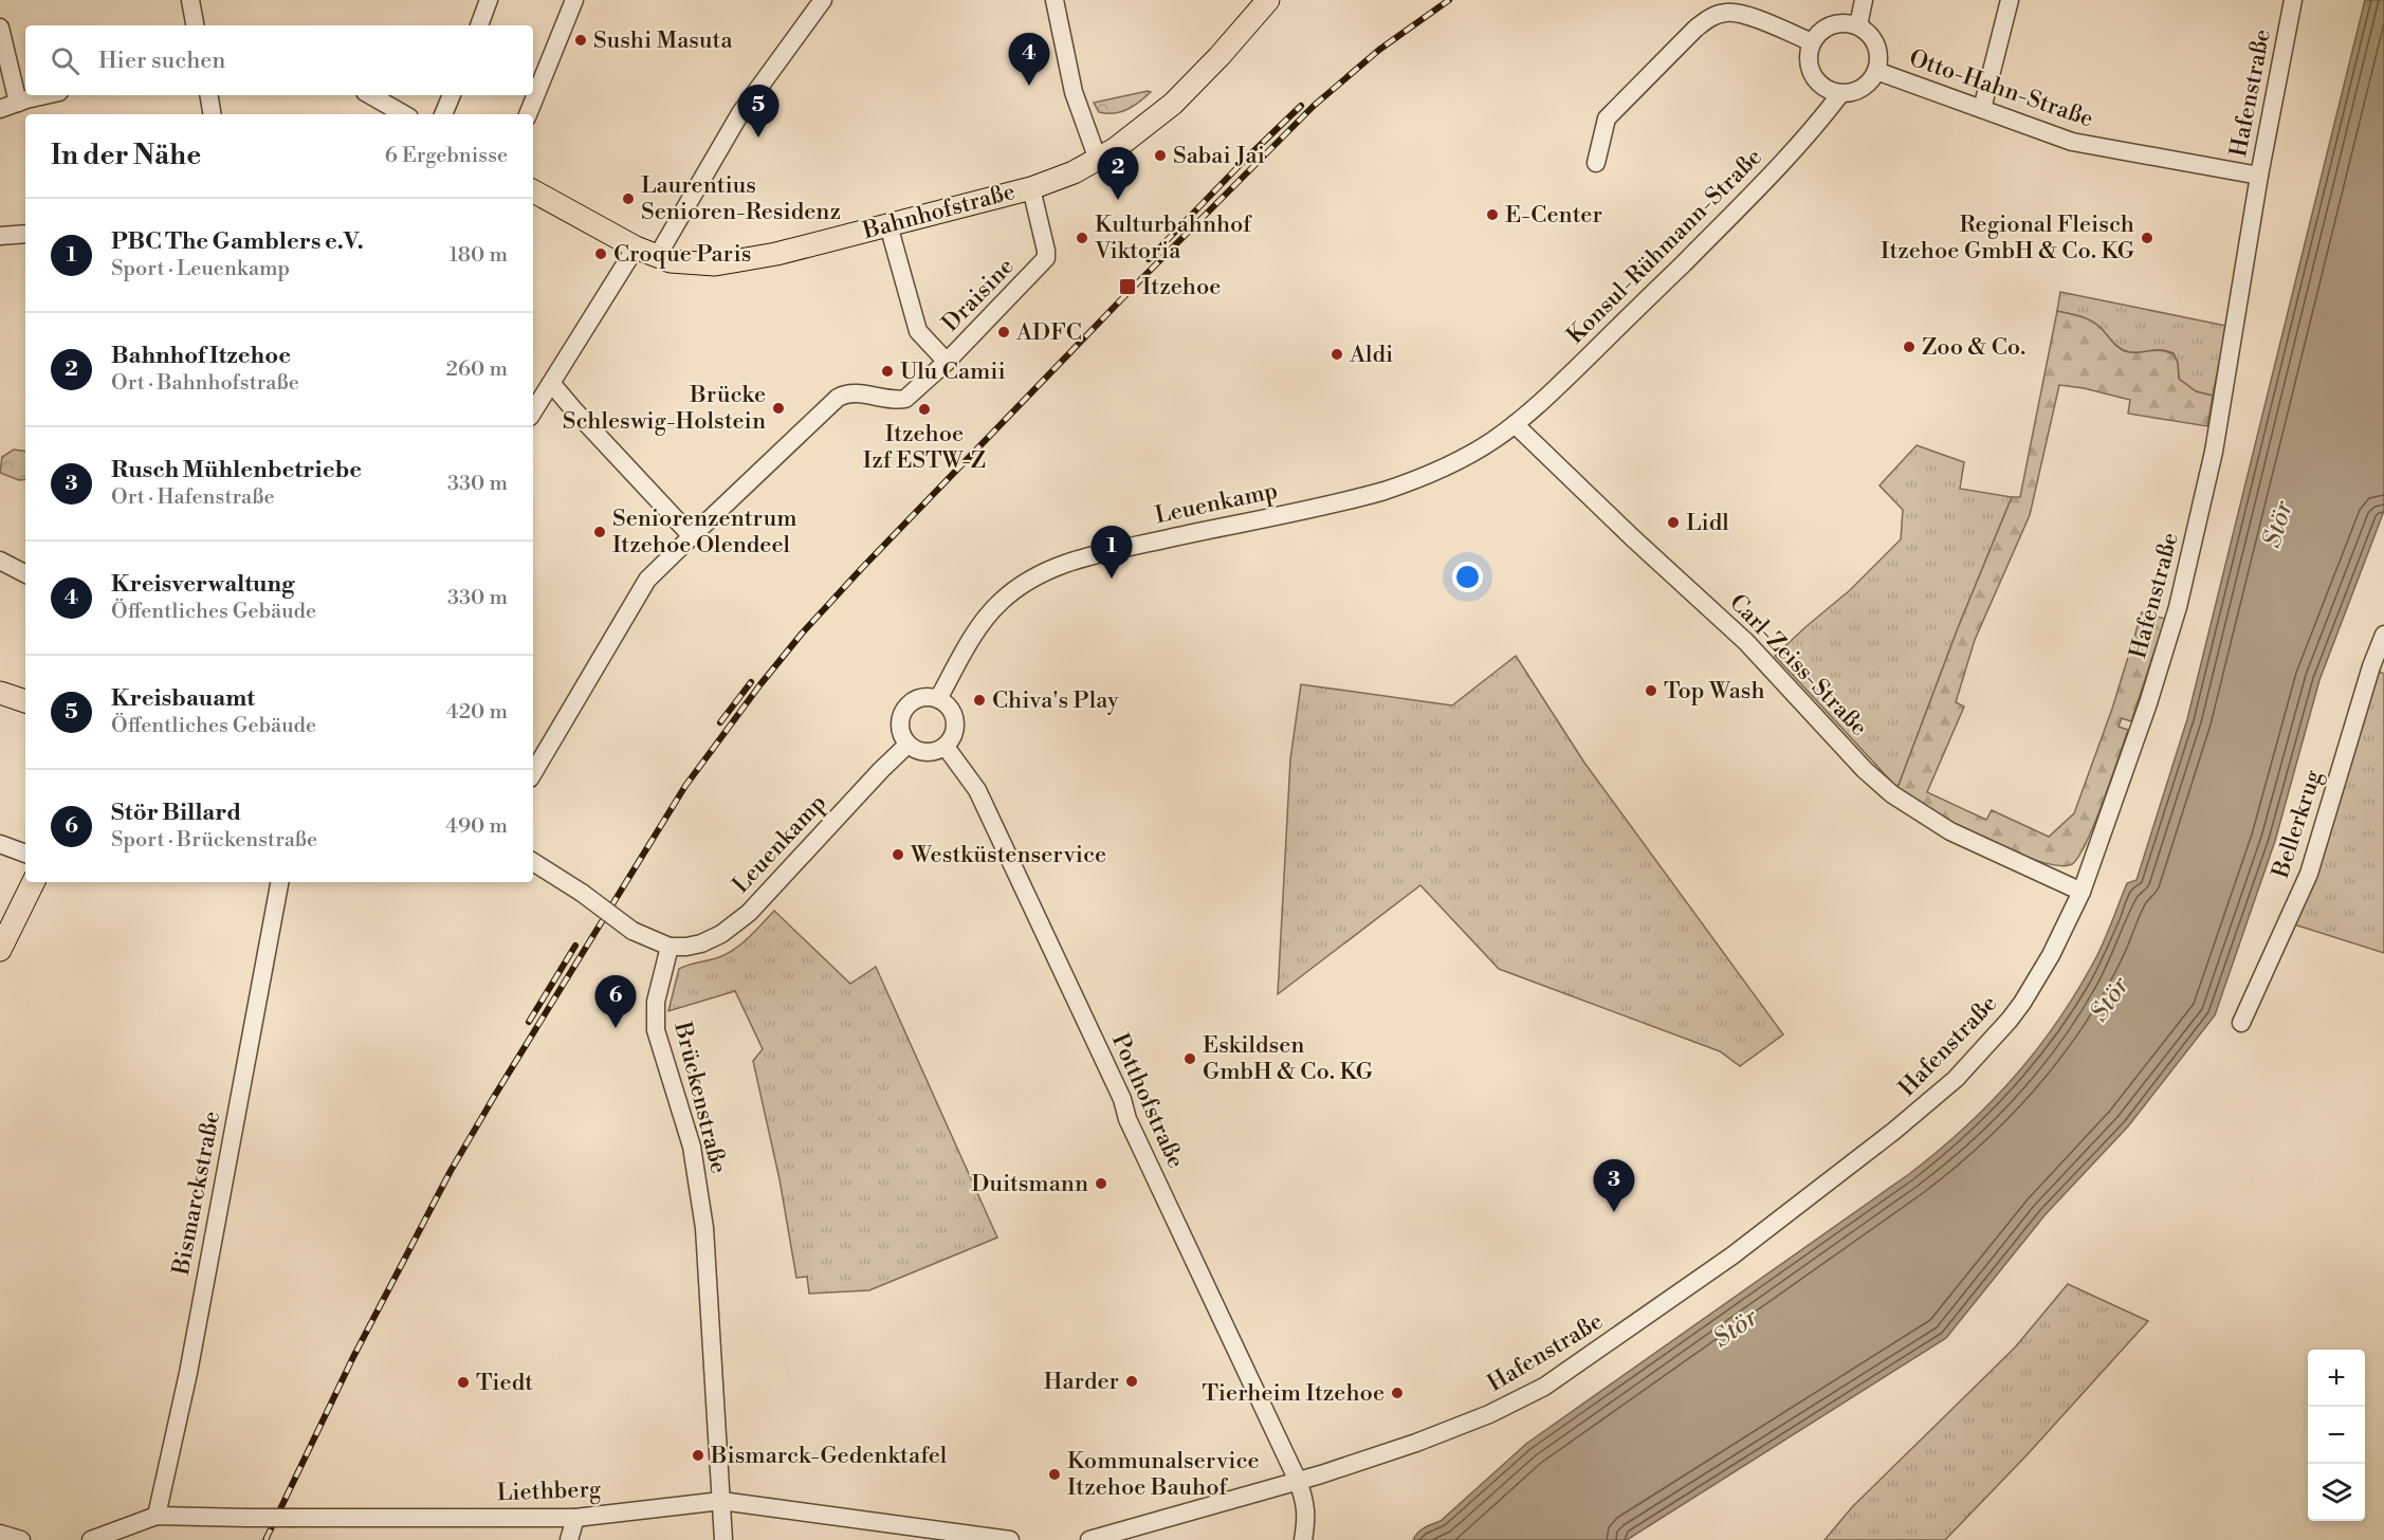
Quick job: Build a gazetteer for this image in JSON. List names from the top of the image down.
{
  "streets": {
    "main road": ["Bahnhofstraße"],
    "street": [
      "Otto-Hahn-Straße",
      "Hafenstraße",
      "Konsul-Rühmann-Straße",
      "Draisine",
      "Leuenkamp",
      "Carl-Zeiss-Straße",
      "Bellerkrug",
      "Brückenstraße",
      "Potthofstraße",
      "Bismarckstraße",
      "Liethberg"
    ]
  },
  "crossings": [
    ["Otto-Hahn-Straße", "Hafenstraße"],
    ["Otto-Hahn-Straße", "Konsul-Rühmann-Straße"],
    ["Hafenstraße", "Carl-Zeiss-Straße"],
    ["Hafenstraße", "Potthofstraße"],
    ["Bahnhofstraße", "Draisine"],
    ["Konsul-Rühmann-Straße", "Leuenkamp"],
    ["Konsul-Rühmann-Straße", "Carl-Zeiss-Straße"],
    ["Leuenkamp", "Carl-Zeiss-Straße"],
    ["Leuenkamp", "Brückenstraße"],
    ["Leuenkamp", "Potthofstraße"],
    ["Brückenstraße", "Liethberg"],
    ["Bismarckstraße", "Liethberg"]
  ],
  "water": ["Stör"],
  "places": {
    "other": [
      "Sushi Masuta",
      "Sabai Jai",
      "Laurentius Senioren-Residenz",
      "E-Center",
      "Kulturbahnhof Viktoria",
      "Regional Fleisch Itzehoe GmbH & Co. KG",
      "Croque Paris",
      "ADFC",
      "Zoo & Co.",
      "Aldi",
      "Ulu Camii",
      "Brücke Schleswig-Holstein",
      "Itzehoe Izf ESTW-Z",
      "Lidl",
      "Seniorenzentrum Itzehoe Olendeel",
      "Top Wash",
      "Chiva's Play",
      "Westküstenservice",
      "Eskildsen GmbH & Co. KG",
      "Duitsmann",
      "Harder",
      "Tiedt",
      "Tierheim Itzehoe",
      "Bismarck-Gedenktafel",
      "Kommunalservice Itzehoe Bauhof"
    ],
    "transit": ["Itzehoe"]
  },
  "page": {
    "search": "Hier suchen",
    "pins": [
      "4",
      "5",
      "2",
      "1",
      "6",
      "3"
    ],
    "heading": ["In der Nähe", "6 Ergebnisse"],
    "list": [
      {
        "mark": "1",
        "name": "PBC The Gamblers e.V.",
        "note": "Sport · Leuenkamp",
        "value": "180 m"
      },
      {
        "mark": "2",
        "name": "Bahnhof Itzehoe",
        "note": "Ort · Bahnhofstraße",
        "value": "260 m"
      },
      {
        "mark": "3",
        "name": "Rusch Mühlenbetriebe",
        "note": "Ort · Hafenstraße",
        "value": "330 m"
      },
      {
        "mark": "4",
        "name": "Kreisverwaltung",
        "note": "Öffentliches Gebäude",
        "value": "330 m"
      },
      {
        "mark": "5",
        "name": "Kreisbauamt",
        "note": "Öffentliches Gebäude",
        "value": "420 m"
      },
      {
        "mark": "6",
        "name": "Stör Billard",
        "note": "Sport · Brückenstraße",
        "value": "490 m"
      }
    ],
    "map_buttons": ["+", "−"]
  }
}
